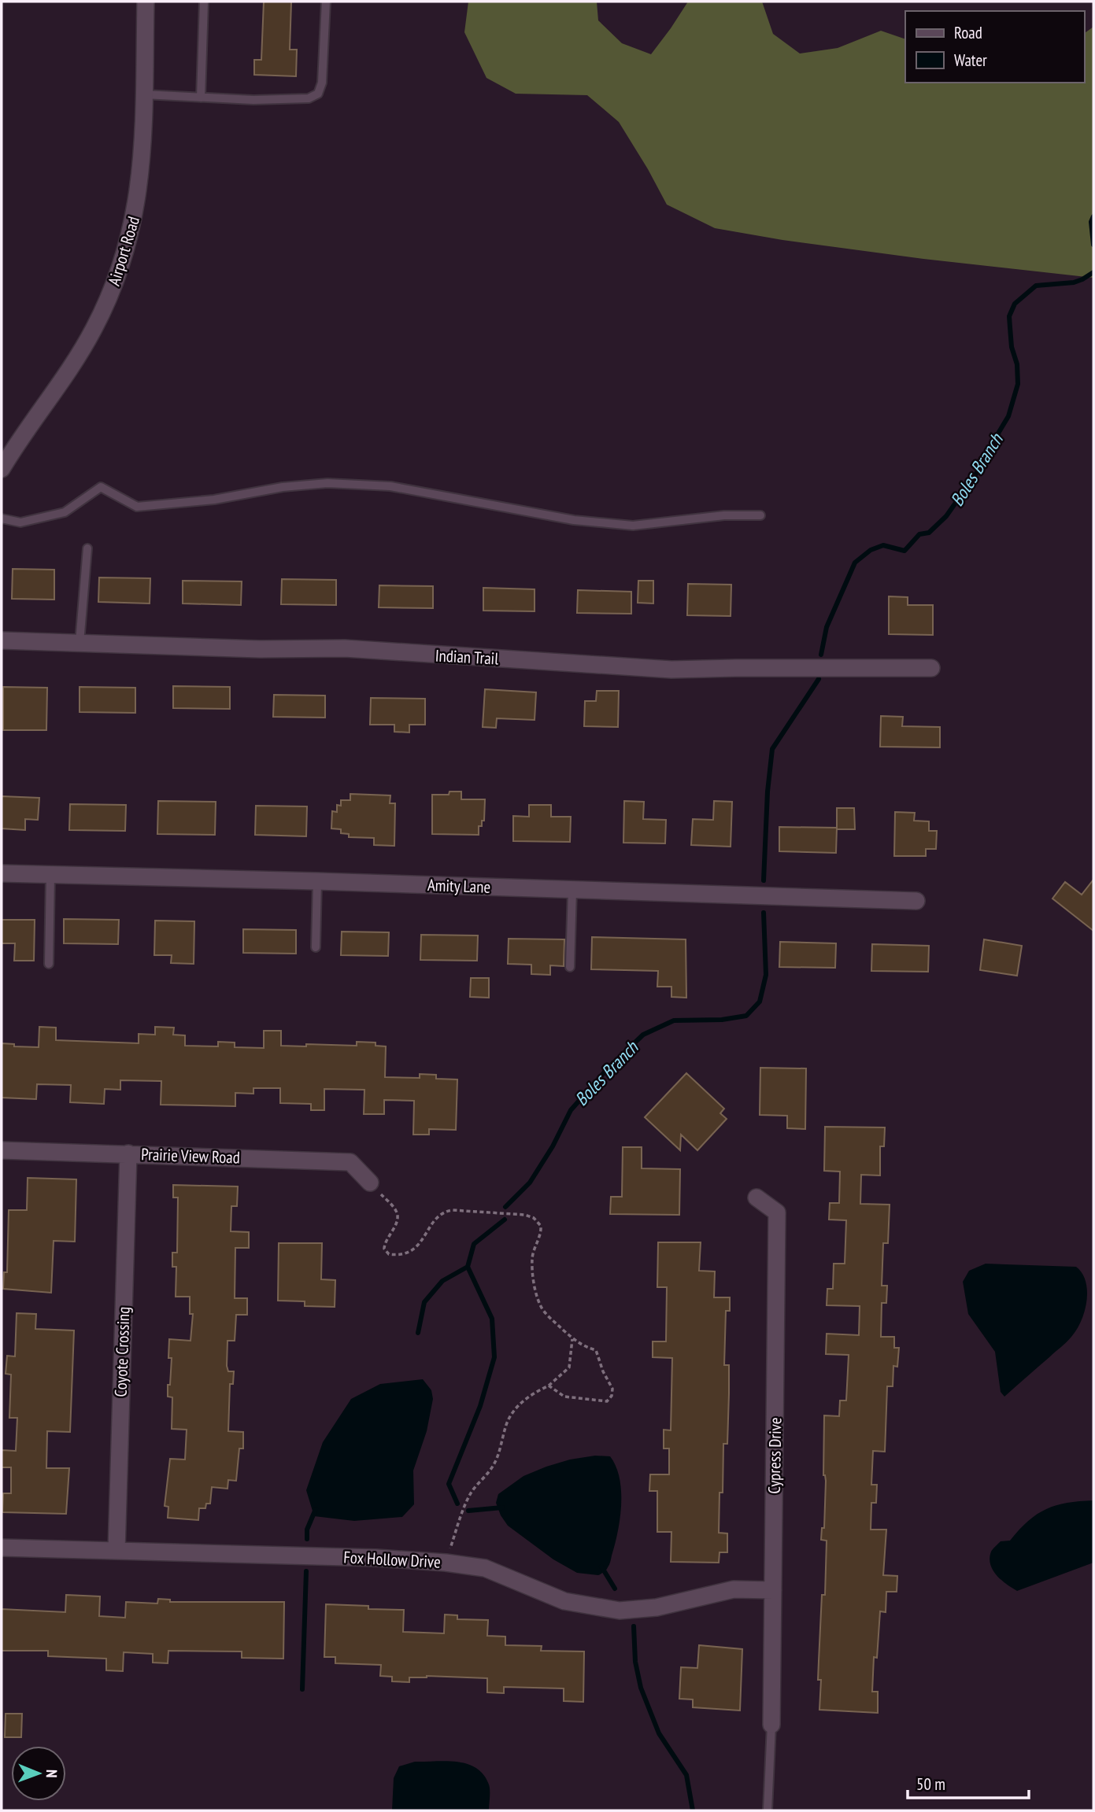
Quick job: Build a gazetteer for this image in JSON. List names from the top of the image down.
{
  "streets": {
    "street": [
      "Airport Road",
      "Indian Trail",
      "Amity Lane",
      "Prairie View Road",
      "Coyote Crossing",
      "Cypress Drive",
      "Fox Hollow Drive"
    ]
  },
  "crossings": [
    ["Prairie View Road", "Coyote Crossing"],
    ["Coyote Crossing", "Fox Hollow Drive"],
    ["Cypress Drive", "Fox Hollow Drive"]
  ],
  "water": ["Boles Branch"],
  "legend": ["Road", "Water"],
  "scale_bar": "50 m",
  "north": "right"
}
